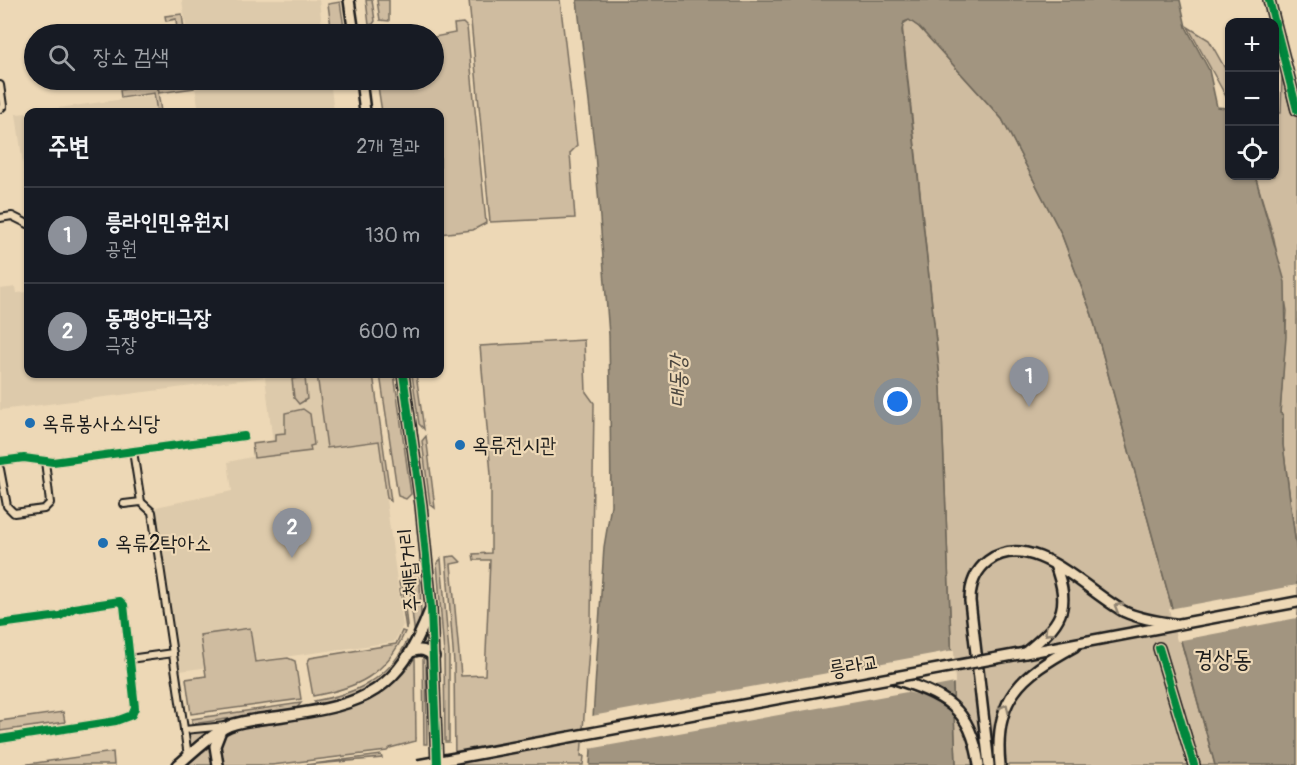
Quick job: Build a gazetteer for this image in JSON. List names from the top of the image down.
{
  "streets": {
    "main road": ["주체탑거리", "릉라교"]
  },
  "districts": ["경상동"],
  "water": ["대동강"],
  "places": ["옥류봉사소식당", "옥류전시관", "옥류2탁아소"],
  "page": {
    "map_buttons": ["+", "−"],
    "search": "장소 검색",
    "heading": ["주변", "2개 결과"],
    "list": [
      {
        "mark": "1",
        "name": "릉라인민유원지",
        "note": "공원",
        "value": "130 m"
      },
      {
        "mark": "2",
        "name": "동평양대극장",
        "note": "극장",
        "value": "600 m"
      }
    ],
    "pins": ["1", "2"]
  }
}
